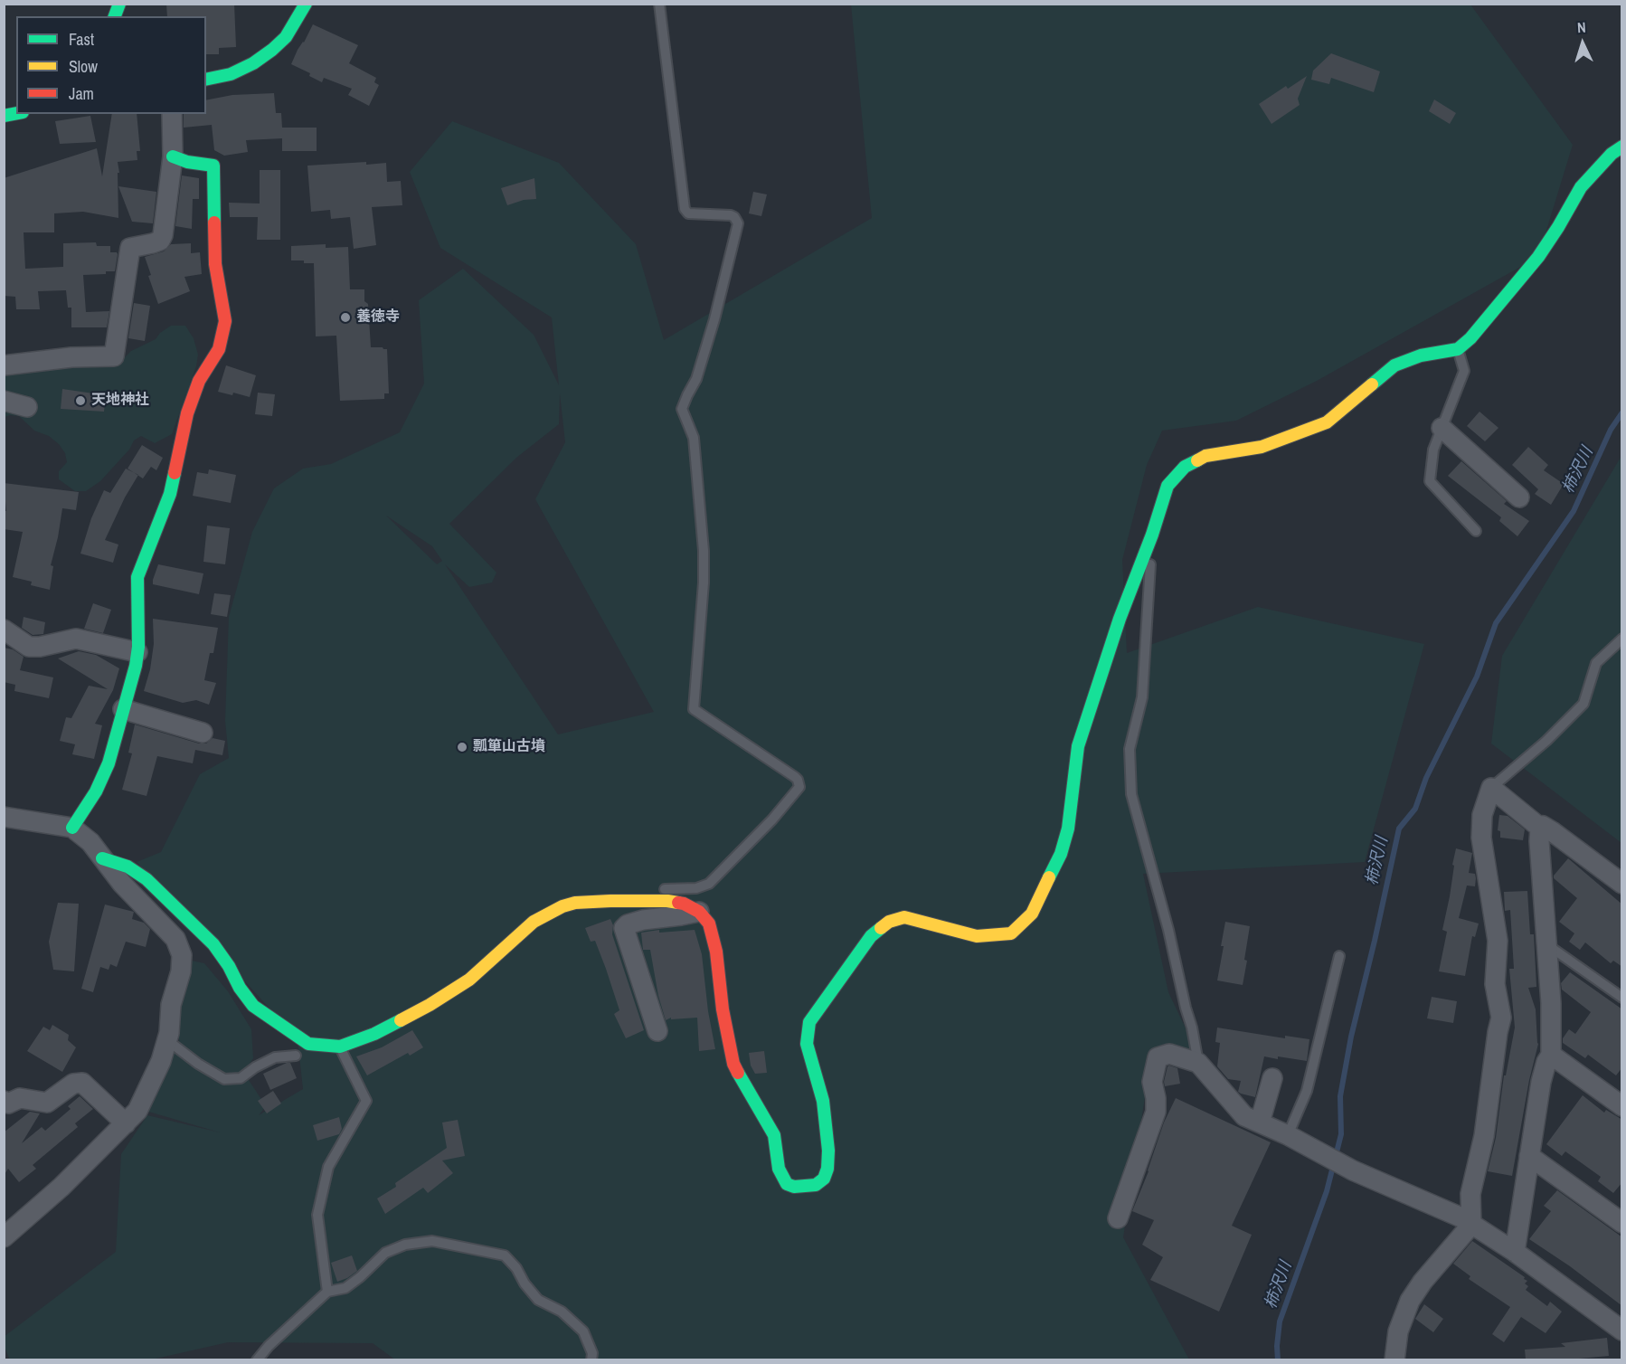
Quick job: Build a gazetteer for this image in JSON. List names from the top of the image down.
{
  "water": ["柿沢川"],
  "places": ["養徳寺", "天地神社", "瓢箪山古墳"],
  "legend": ["Fast", "Slow", "Jam"],
  "north": "top"
}
